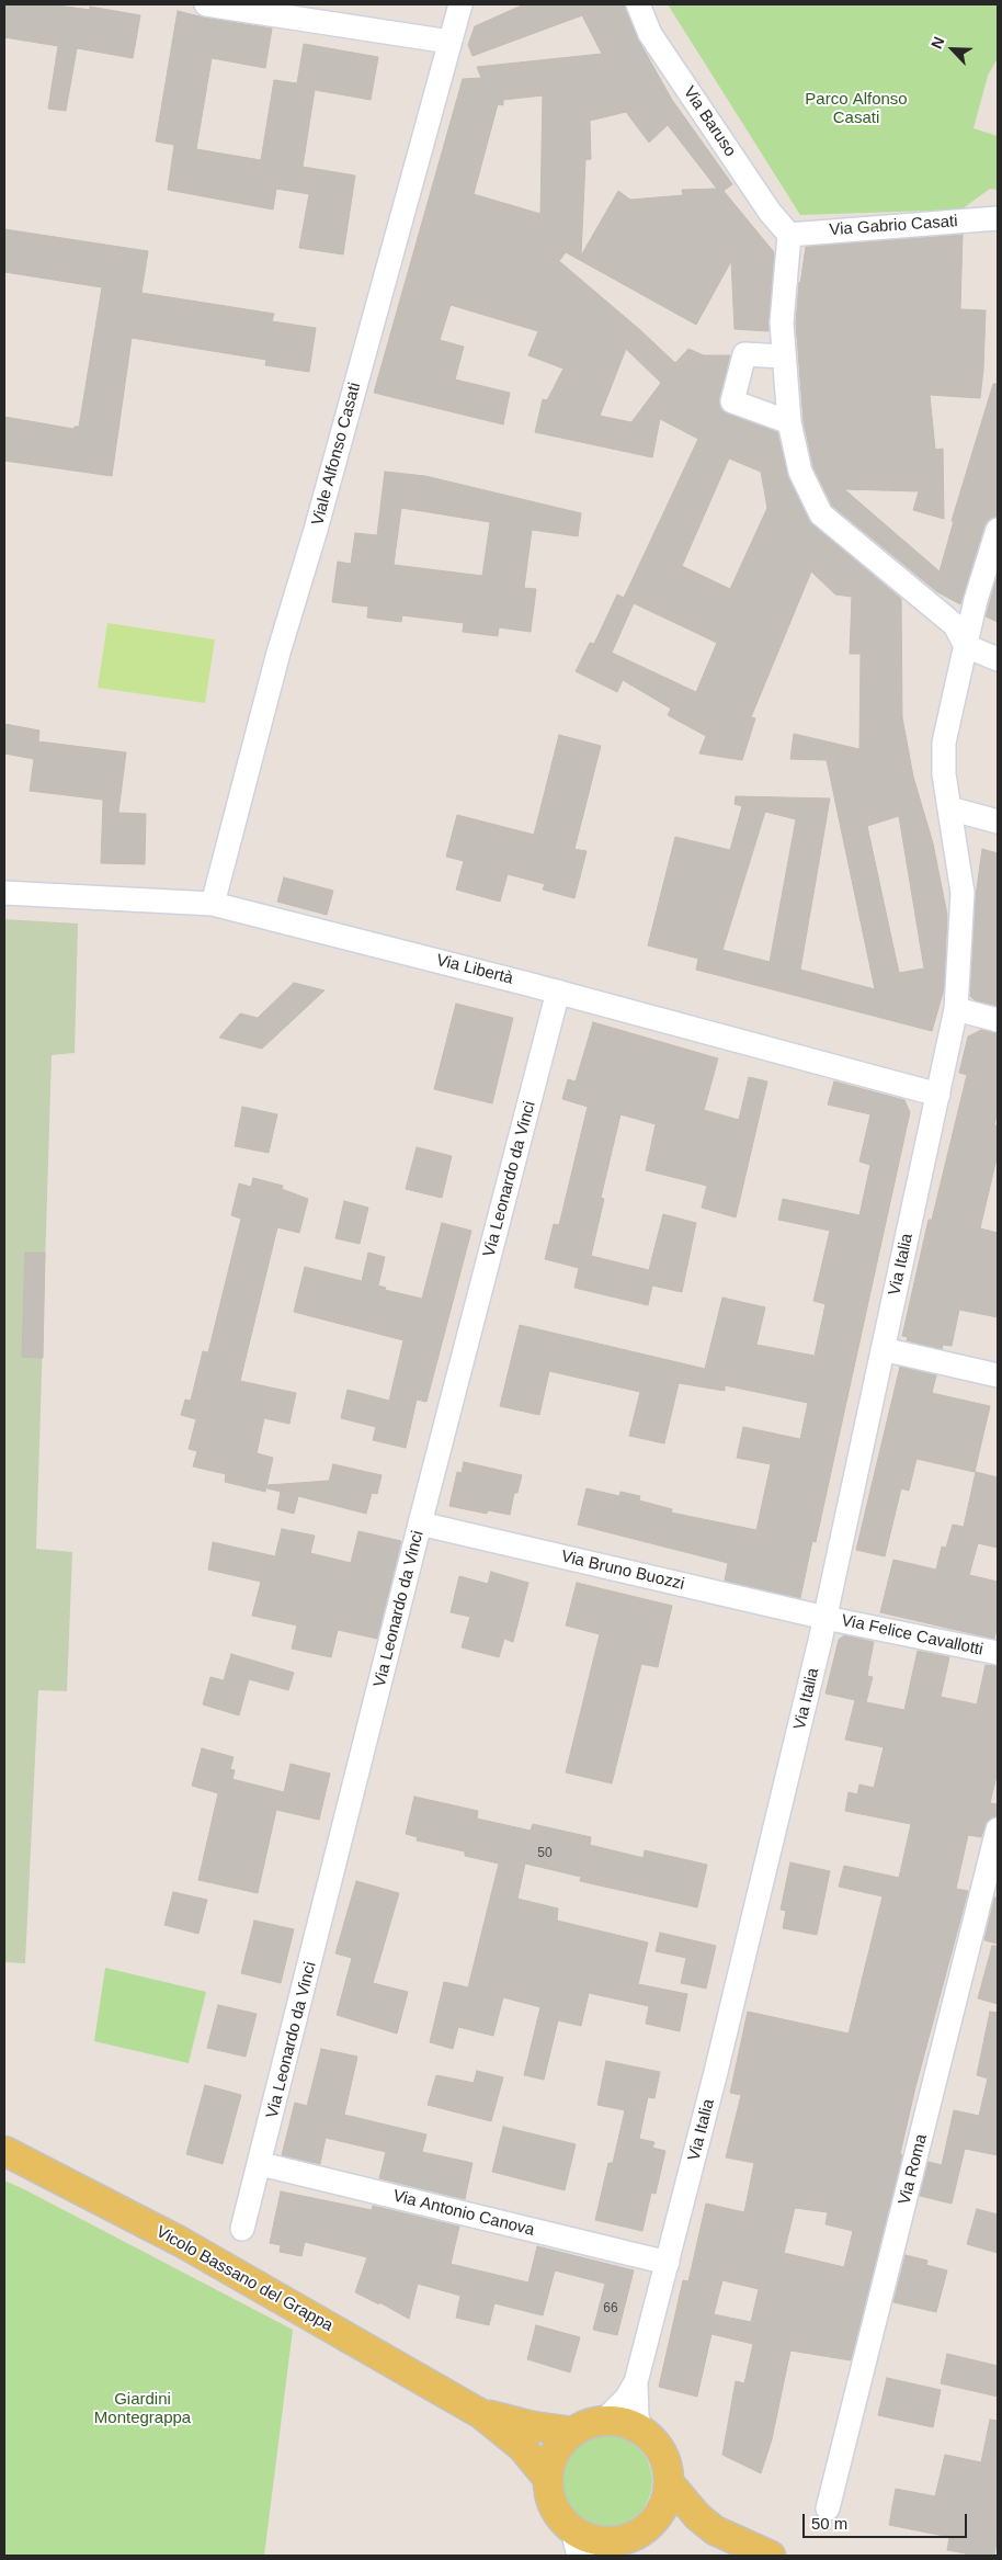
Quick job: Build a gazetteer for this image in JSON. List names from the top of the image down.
{
  "streets": {
    "main road": ["Via Italia", "Vicolo Bassano del Grappa"],
    "street": [
      "Via Baruso",
      "Via Gabrio Casati",
      "Viale Alfonso Casati",
      "Via Libertà",
      "Via Leonardo da Vinci",
      "Via Bruno Buozzi",
      "Via Felice Cavallotti",
      "Via Roma",
      "Via Antonio Canova"
    ]
  },
  "crossings": [
    ["Via Baruso", "Via Gabrio Casati"],
    ["Viale Alfonso Casati", "Via Libertà"],
    ["Via Libertà", "Via Leonardo da Vinci"],
    ["Via Libertà", "Via Italia"],
    ["Via Leonardo da Vinci", "Via Bruno Buozzi"],
    ["Via Leonardo da Vinci", "Via Antonio Canova"],
    ["Via Italia", "Via Bruno Buozzi"],
    ["Via Italia", "Via Felice Cavallotti"],
    ["Via Italia", "Via Antonio Canova"],
    ["Via Italia", "Vicolo Bassano del Grappa"],
    ["Via Bruno Buozzi", "Via Felice Cavallotti"]
  ],
  "parks": ["Parco Alfonso Casati", "Giardini Montegrappa"],
  "house_numbers": ["50", "66"],
  "scale_bar": "50 m",
  "north": "top left"
}
